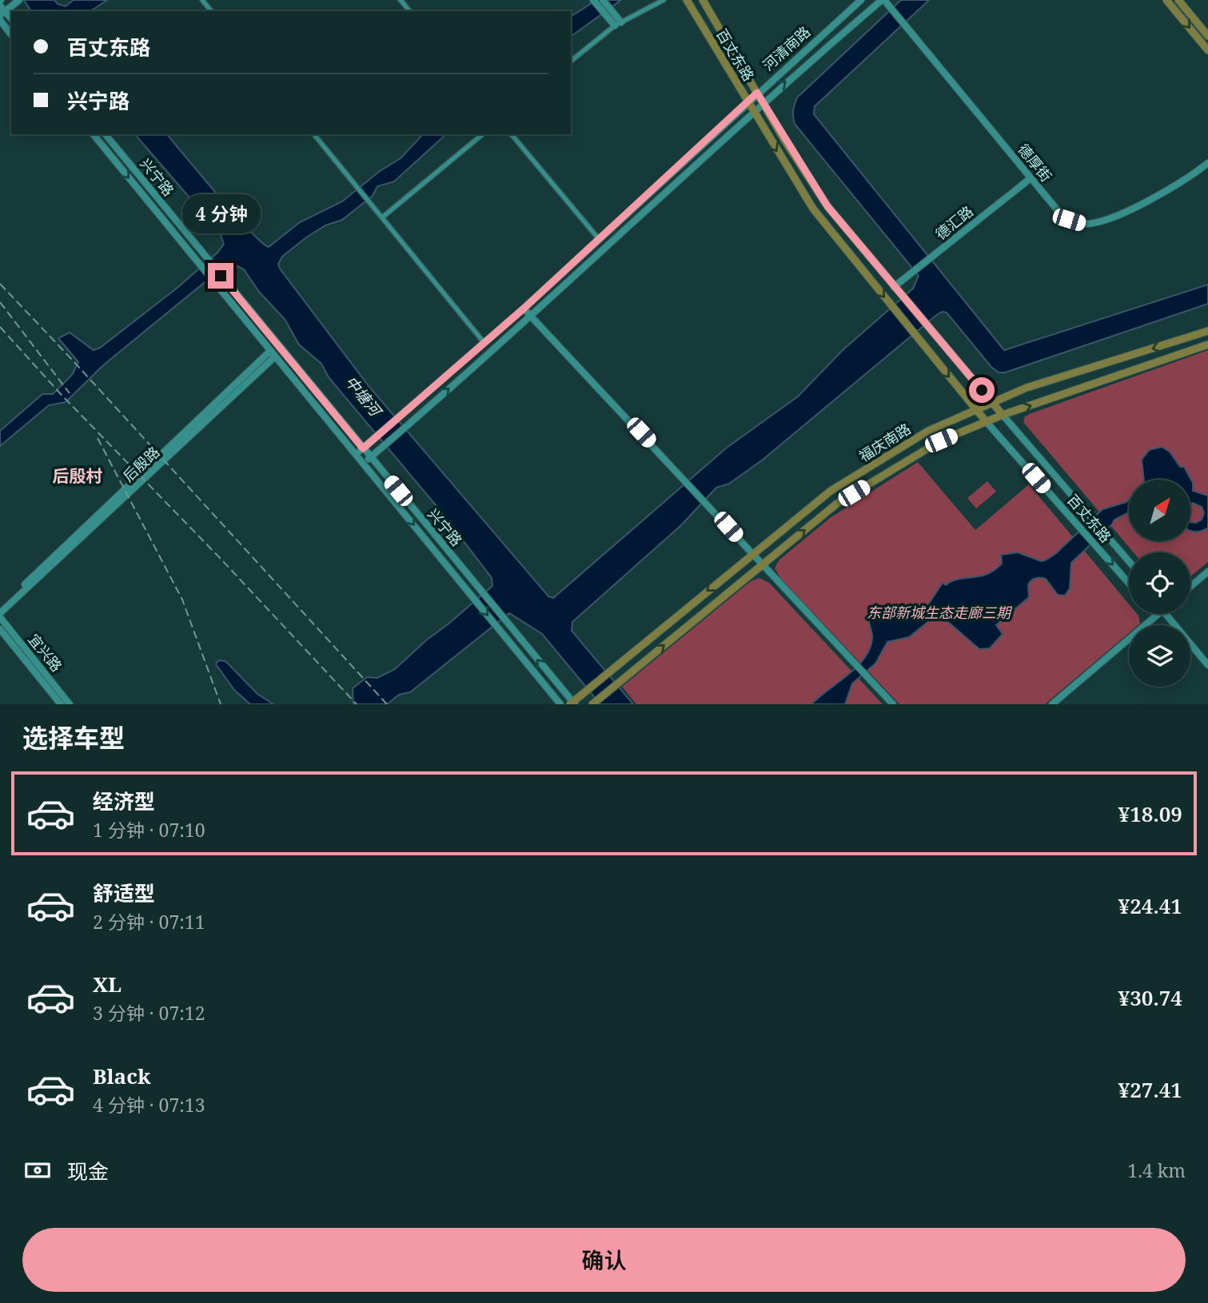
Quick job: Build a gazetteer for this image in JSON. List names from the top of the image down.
{
  "streets": {
    "main road": [
      "河清南路",
      "百丈东路",
      "德厚街",
      "兴宁路",
      "德汇路",
      "福庆南路",
      "后殷路",
      "宜兴路"
    ]
  },
  "crossings": [
    ["河清南路", "百丈东路"],
    ["河清南路", "德厚街"],
    ["河清南路", "兴宁路"],
    ["百丈东路", "德汇路"],
    ["百丈东路", "福庆南路"],
    ["德厚街", "德汇路"],
    ["兴宁路", "福庆南路"],
    ["后殷路", "宜兴路"]
  ],
  "districts": ["后殷村"],
  "water": ["中塘河"],
  "parks": ["东部新城生态走廊三期"],
  "north": "top right",
  "page": {
    "banner": ["百丈东路", "兴宁路"],
    "bubble": "4 分钟",
    "heading": "选择车型",
    "list": [
      {
        "name": "经济型",
        "note": "1 分钟 · 07:10",
        "value": "¥18.09"
      },
      {
        "name": "舒适型",
        "note": "2 分钟 · 07:11",
        "value": "¥24.41"
      },
      {
        "name": "XL",
        "note": "3 分钟 · 07:12",
        "value": "¥30.74"
      },
      {
        "name": "Black",
        "note": "4 分钟 · 07:13",
        "value": "¥27.41"
      }
    ],
    "pay": ["现金", "1.4 km"],
    "buttons": "确认"
  }
}
